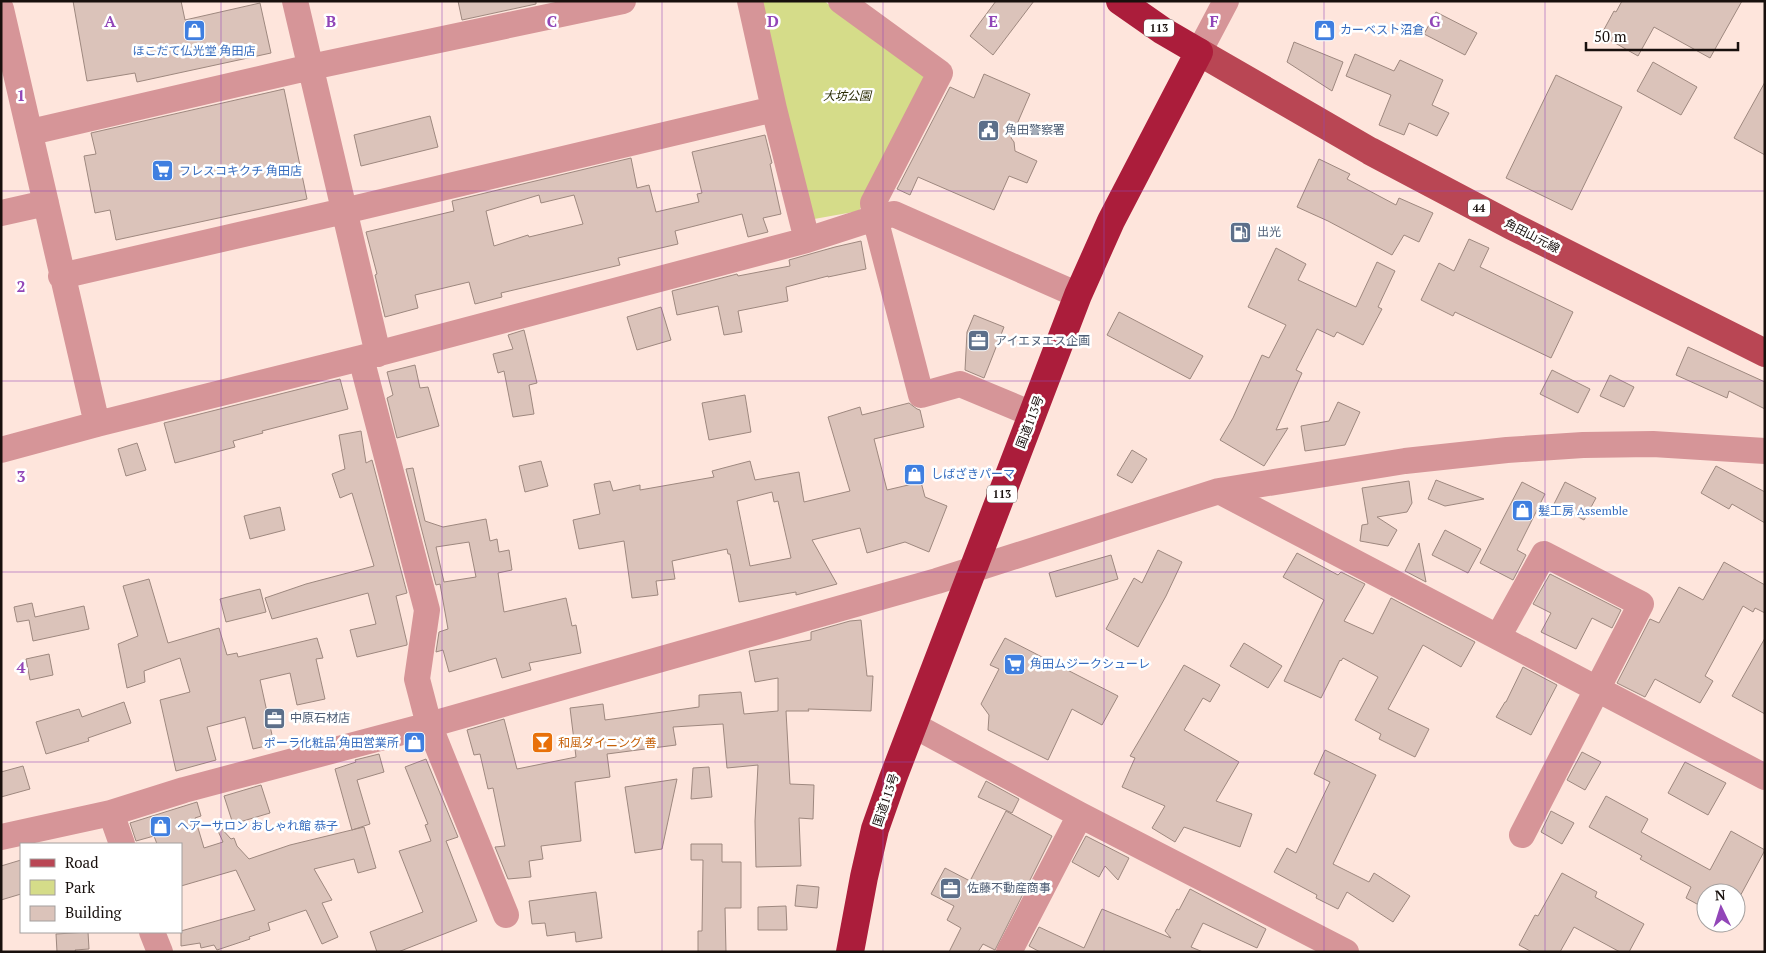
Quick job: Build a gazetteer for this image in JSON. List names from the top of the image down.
{
  "streets": {
    "highway": ["113", "国道113号"],
    "main road": ["44", "角田山元線"]
  },
  "crossings": [
    ["113", "角田山元線"],
    ["113", "国道113号"],
    ["角田山元線", "国道113号"]
  ],
  "parks": ["大坊公園"],
  "places": {
    "shop": [
      "ほこだて仏光堂 角田店",
      "カーベスト沼倉",
      "しばざきパーマ",
      "髪工房 Assemble",
      "ポーラ化粧品 角田営業所",
      "ヘアーサロン おしゃれ館 恭子"
    ],
    "public building": ["角田警察署"],
    "supermarket": ["フレスコキクチ 角田店", "角田ムジークシューレ"],
    "fuel station": ["出光"],
    "office": ["アイエヌエス企画", "中原石材店", "佐藤不動産商事"],
    "bar": ["和風ダイニング 善"]
  },
  "legend": ["Road", "Park", "Building"],
  "scale_bar": "50 m",
  "north": "top",
  "grid": {
    "columns": [
      "A",
      "B",
      "C",
      "D",
      "E",
      "F",
      "G"
    ],
    "rows": [
      "1",
      "2",
      "3",
      "4"
    ]
  }
}
